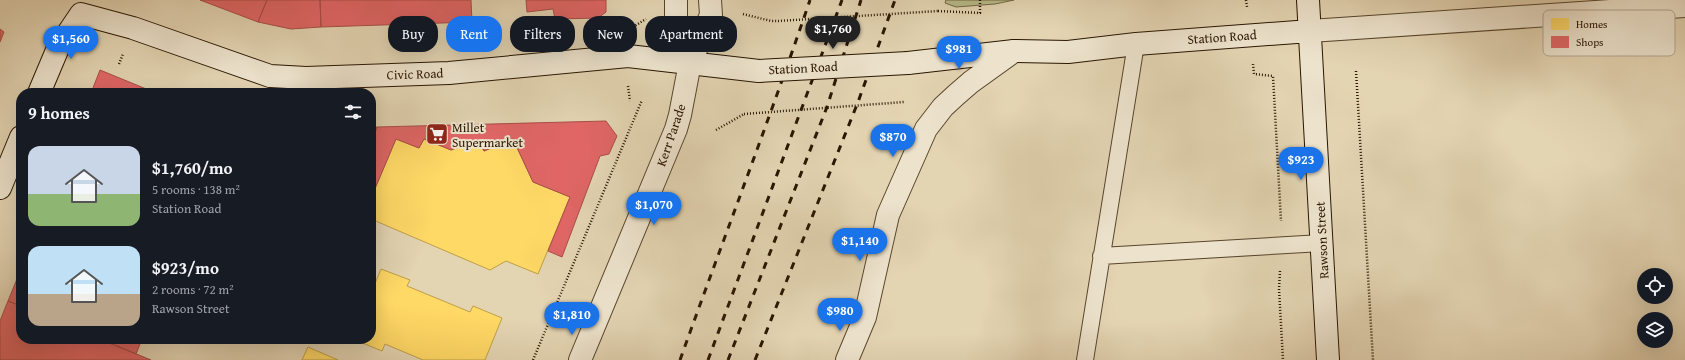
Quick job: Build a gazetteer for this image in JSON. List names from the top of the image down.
{
  "streets": {
    "street": [
      "Station Road",
      "Civic Road",
      "Kerr Parade",
      "Rawson Street"
    ]
  },
  "crossings": [
    ["Station Road", "Civic Road"],
    ["Station Road", "Rawson Street"],
    ["Civic Road", "Kerr Parade"]
  ],
  "places": {
    "supermarket": ["Millet Supermarket"]
  },
  "legend": ["Homes", "Shops"],
  "page": {
    "price": [
      "$1,760",
      "$1,560",
      "$981",
      "$870",
      "$923",
      "$1,070",
      "$1,140",
      "$980",
      "$1,810"
    ],
    "chip": [
      "Buy",
      "Rent",
      "Filters",
      "New",
      "Apartment"
    ],
    "heading": "9 homes",
    "list": [
      {
        "name": "$1,760/mo",
        "note": "5 rooms · 138 m² · Station Road"
      },
      {
        "name": "$923/mo",
        "note": "2 rooms · 72 m² · Rawson Street"
      }
    ]
  }
}
